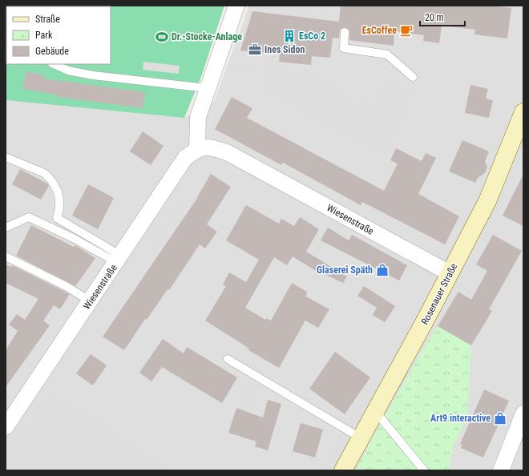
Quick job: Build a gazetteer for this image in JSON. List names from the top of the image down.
{
  "streets": {
    "street": ["Wiesenstraße", "Rosenauer Straße"]
  },
  "crossings": [
    ["Wiesenstraße", "Rosenauer Straße"]
  ],
  "places": {
    "cafe": ["EsCoffee"],
    "building": ["EsCo 2"],
    "sports": ["Dr.-Stocke-Anlage"],
    "office": ["Ines Sidon"],
    "shop": ["Glaserei Späth", "Art9 interactive"]
  },
  "legend": ["Straße", "Park", "Gebäude"],
  "scale_bar": "20 m"
}
